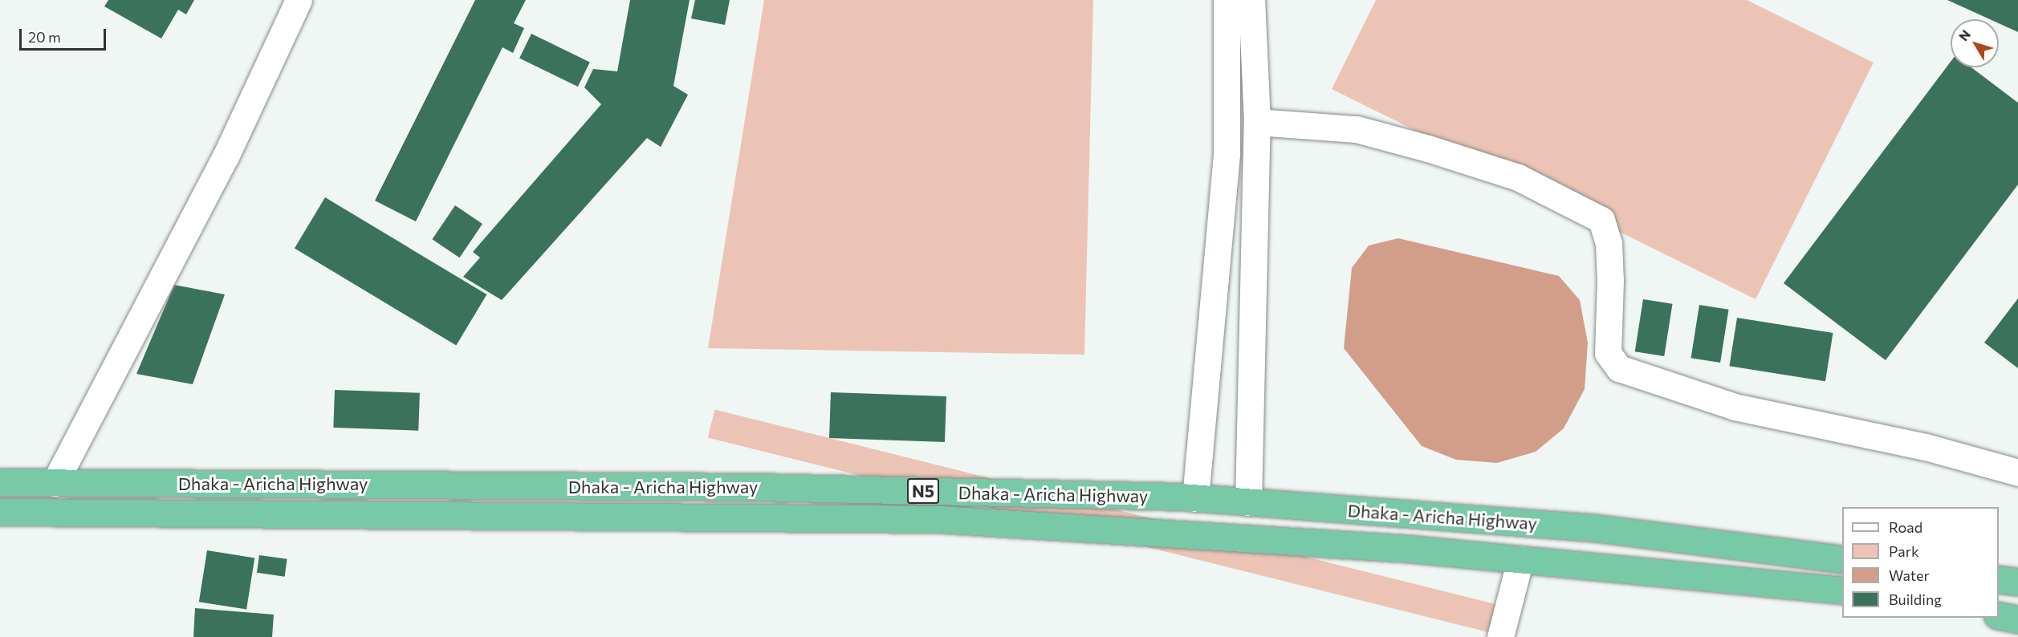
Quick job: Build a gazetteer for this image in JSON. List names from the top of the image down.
{
  "streets": {
    "highway": ["Dhaka - Aricha Highway", "N5"]
  },
  "legend": [
    "Road",
    "Park",
    "Water",
    "Building"
  ],
  "scale_bar": "20 m",
  "north": "top left"
}
